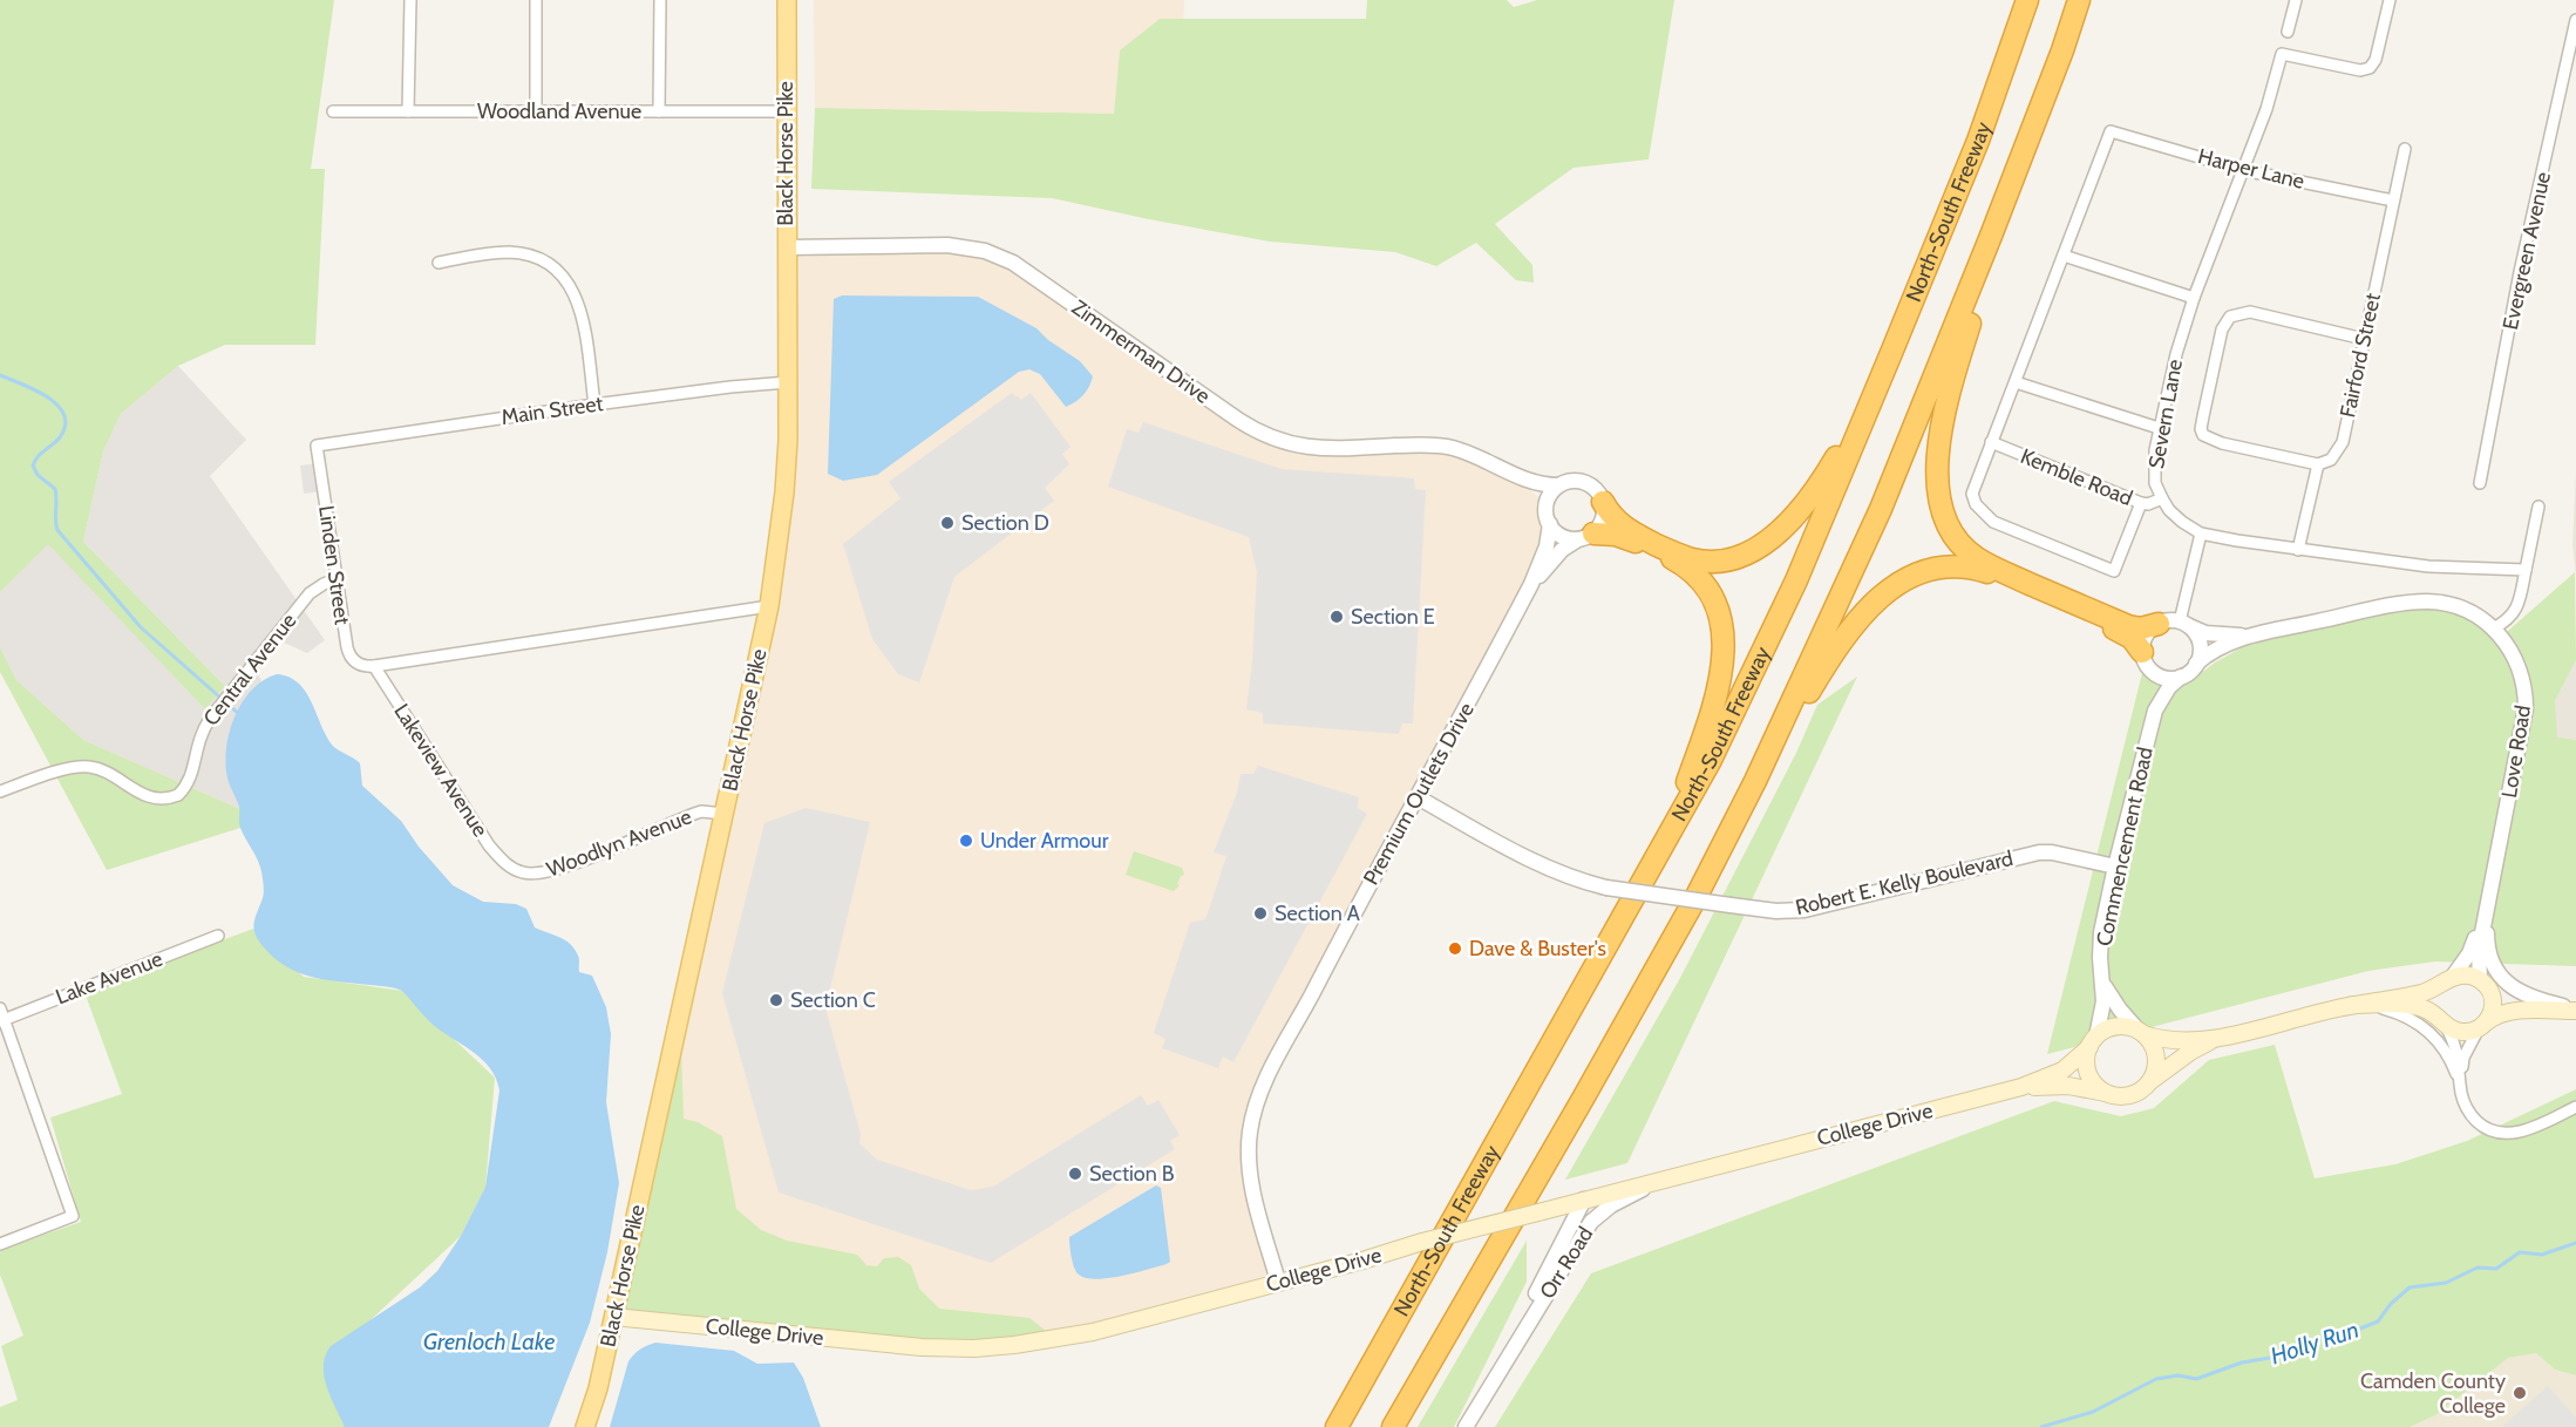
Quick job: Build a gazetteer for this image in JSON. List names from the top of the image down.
{
  "streets": {
    "highway": ["North-South Freeway"],
    "main road": ["Black Horse Pike", "College Drive"],
    "street": [
      "Woodland Avenue",
      "Harper Lane",
      "Evergreen Avenue",
      "Zimmerman Drive",
      "Fairford Street",
      "Main Street",
      "Severn Lane",
      "Kemble Road",
      "Linden Street",
      "Central Avenue",
      "Love Road",
      "Lakeview Avenue",
      "Premium Outlets Drive",
      "Woodlyn Avenue",
      "Commencement Road",
      "Robert E. Kelly Boulevard",
      "Lake Avenue",
      "Orr Road"
    ]
  },
  "crossings": [
    ["Woodland Avenue", "Black Horse Pike"],
    ["Black Horse Pike", "Zimmerman Drive"],
    ["Black Horse Pike", "Main Street"],
    ["Black Horse Pike", "Woodlyn Avenue"],
    ["Black Horse Pike", "College Drive"],
    ["Harper Lane", "Fairford Street"],
    ["Harper Lane", "Severn Lane"],
    ["Zimmerman Drive", "Premium Outlets Drive"],
    ["Main Street", "Linden Street"],
    ["Severn Lane", "Kemble Road"],
    ["Linden Street", "Central Avenue"],
    ["Linden Street", "Lakeview Avenue"],
    ["Love Road", "Commencement Road"],
    ["Lakeview Avenue", "Woodlyn Avenue"],
    ["Premium Outlets Drive", "Robert E. Kelly Boulevard"],
    ["Premium Outlets Drive", "College Drive"],
    ["Commencement Road", "Robert E. Kelly Boulevard"],
    ["Commencement Road", "College Drive"],
    ["College Drive", "Orr Road"]
  ],
  "water": ["Grenloch Lake", "Holly Run"],
  "places": [
    "Section D",
    "Section E",
    "Under Armour",
    "Section A",
    "Dave & Buster's",
    "Section C",
    "Section B",
    "Camden County College"
  ]
}
